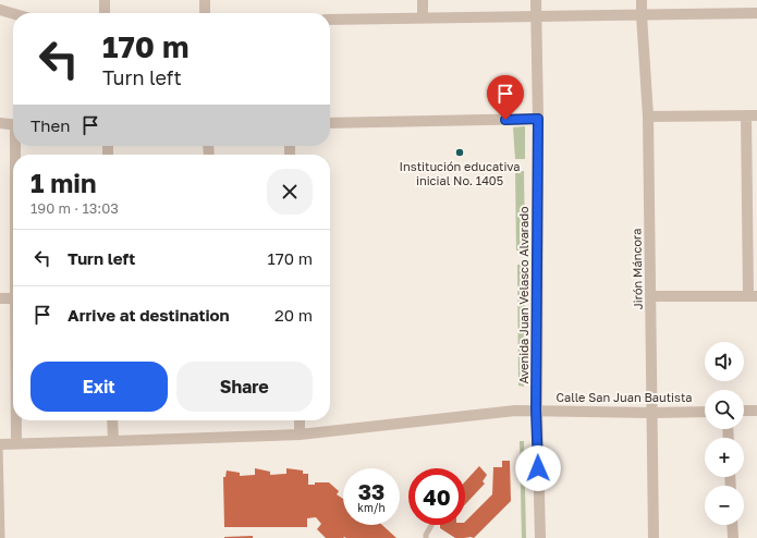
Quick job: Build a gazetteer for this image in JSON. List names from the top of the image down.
{
  "streets": {
    "street": ["Jirón Máncora", "Avenida Juan Velasco Alvarado", "Calle San Juan Bautista"]
  },
  "crossings": [
    ["Jirón Máncora", "Calle San Juan Bautista"],
    ["Avenida Juan Velasco Alvarado", "Calle San Juan Bautista"]
  ],
  "places": ["Institución educativa inicial No. 1405"],
  "page": {
    "turn": ["170 m", "Turn left"],
    "then": "Then",
    "heading": ["1 min", "190 m · 13:03"],
    "list": [
      {
        "name": "Turn left",
        "value": "170 m"
      },
      {
        "name": "Arrive at destination",
        "value": "20 m"
      }
    ],
    "map_buttons": ["+", "−"],
    "buttons": ["Exit", "Share"],
    "speed": "33 km/h",
    "limit": "40"
  }
}
